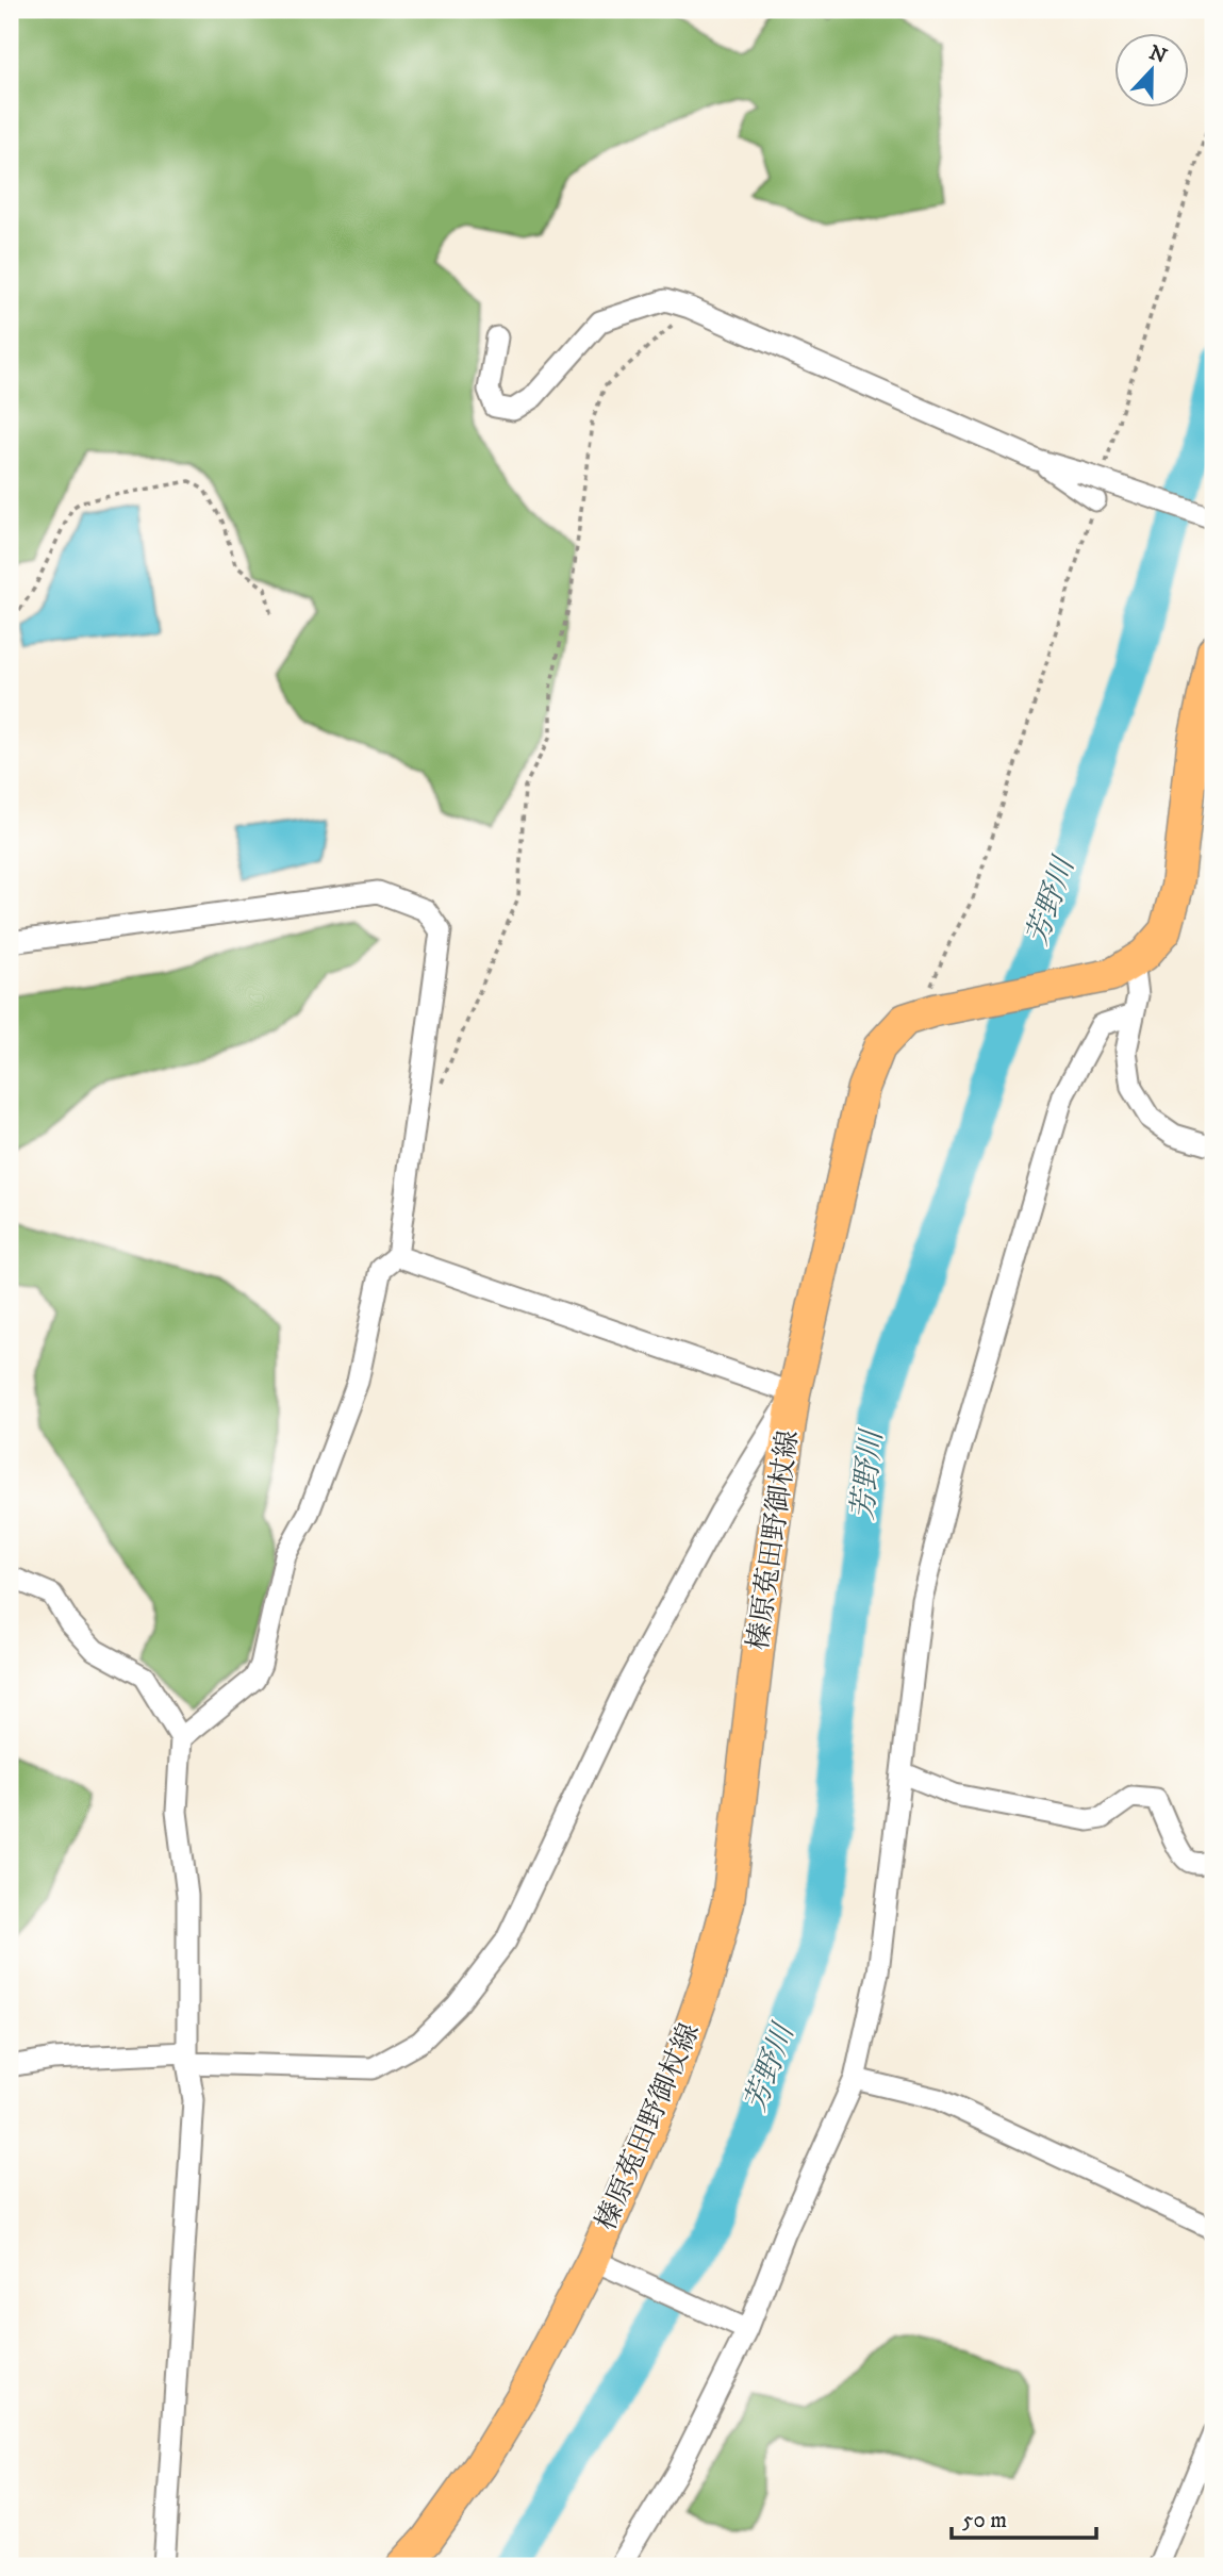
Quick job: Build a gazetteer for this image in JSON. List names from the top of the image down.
{
  "streets": {
    "main road": ["榛原菟田野御杖線"]
  },
  "water": ["芳野川"],
  "scale_bar": "50 m",
  "north": "top"
}
